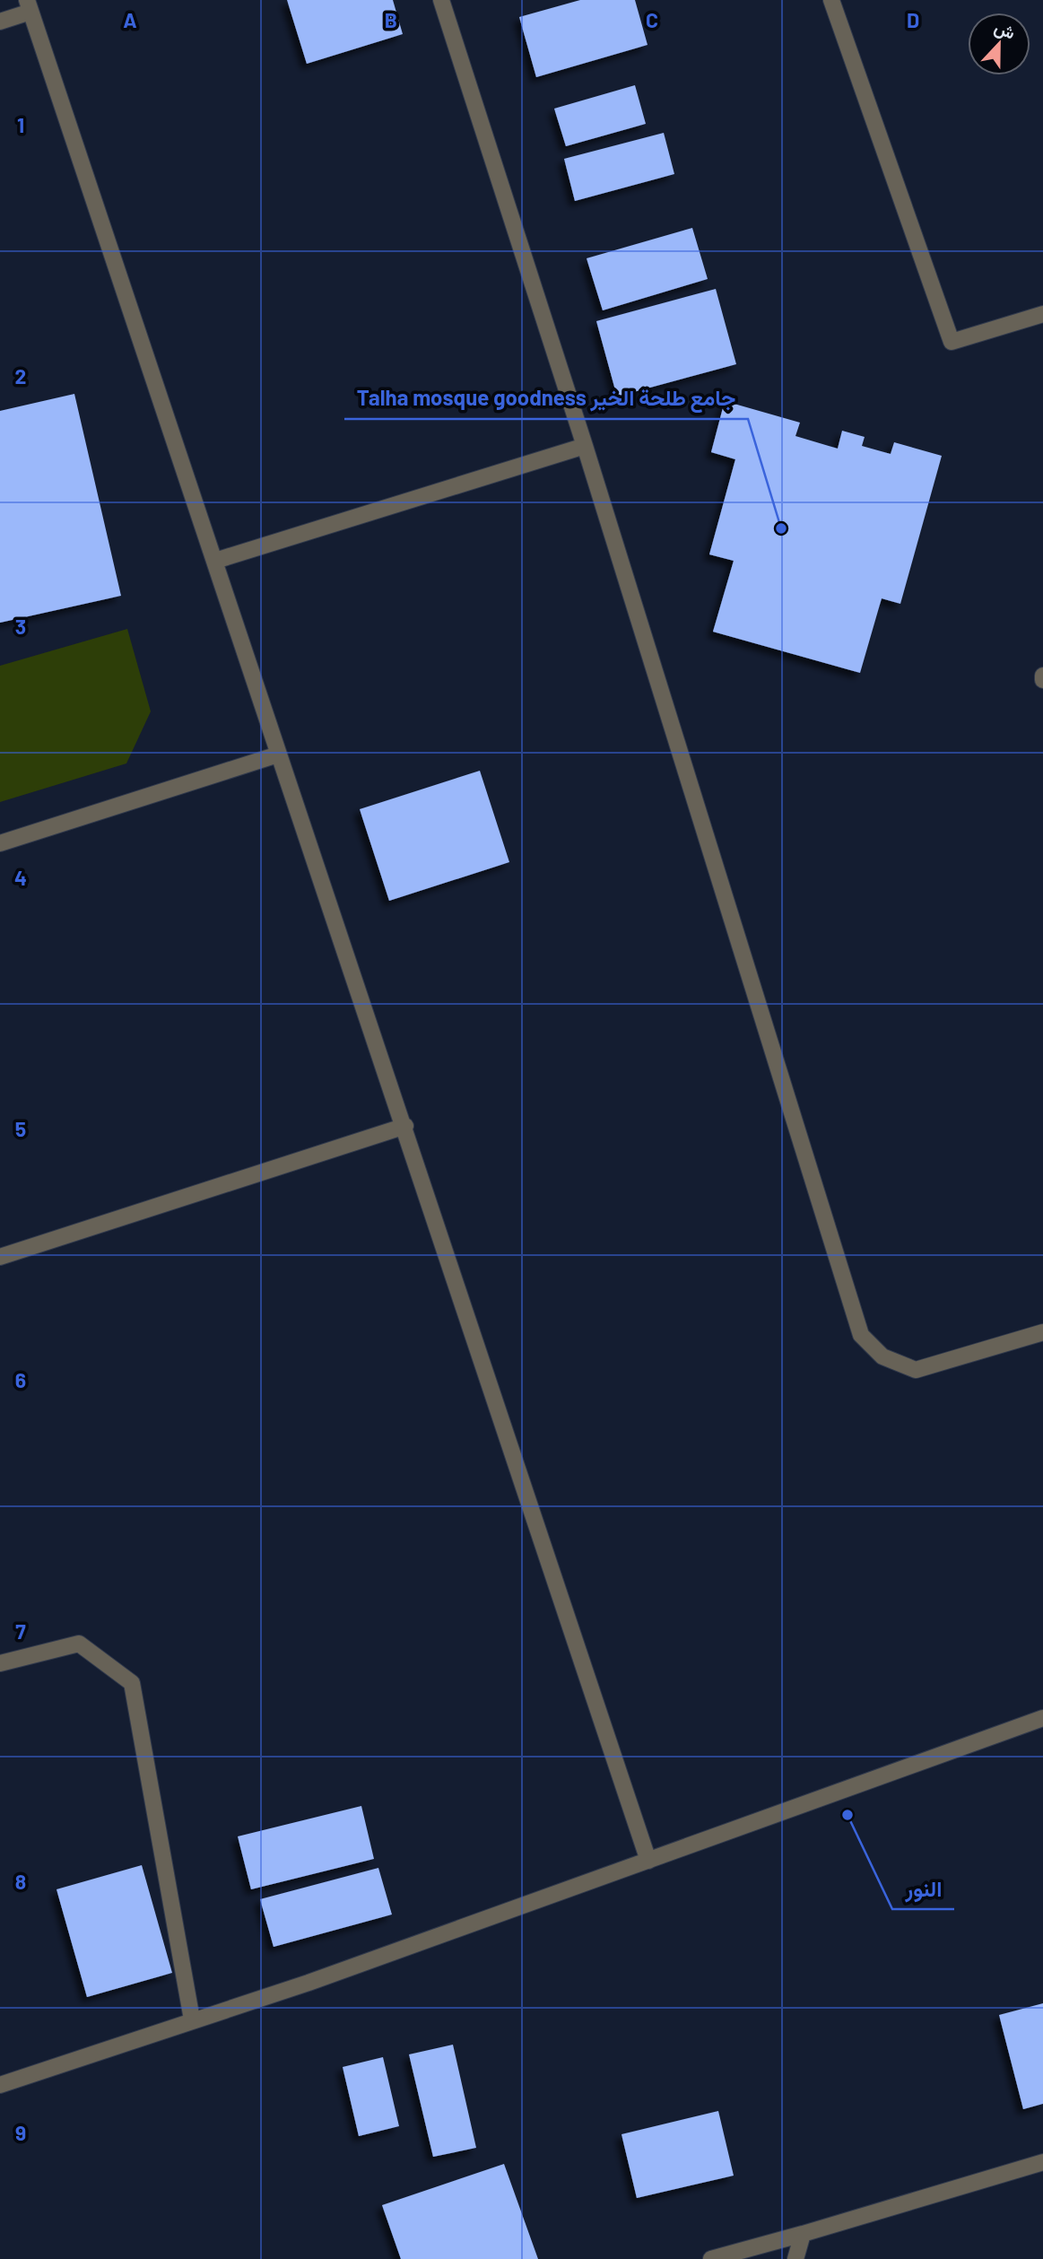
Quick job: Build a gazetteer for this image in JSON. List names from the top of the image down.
{
  "places": ["Talha mosque goodness جامع طلحة الخير", "النور"],
  "north": "top",
  "grid": {
    "columns": [
      "A",
      "B",
      "C",
      "D"
    ],
    "rows": [
      "1",
      "2",
      "3",
      "4",
      "5",
      "6",
      "7",
      "8",
      "9"
    ]
  }
}
